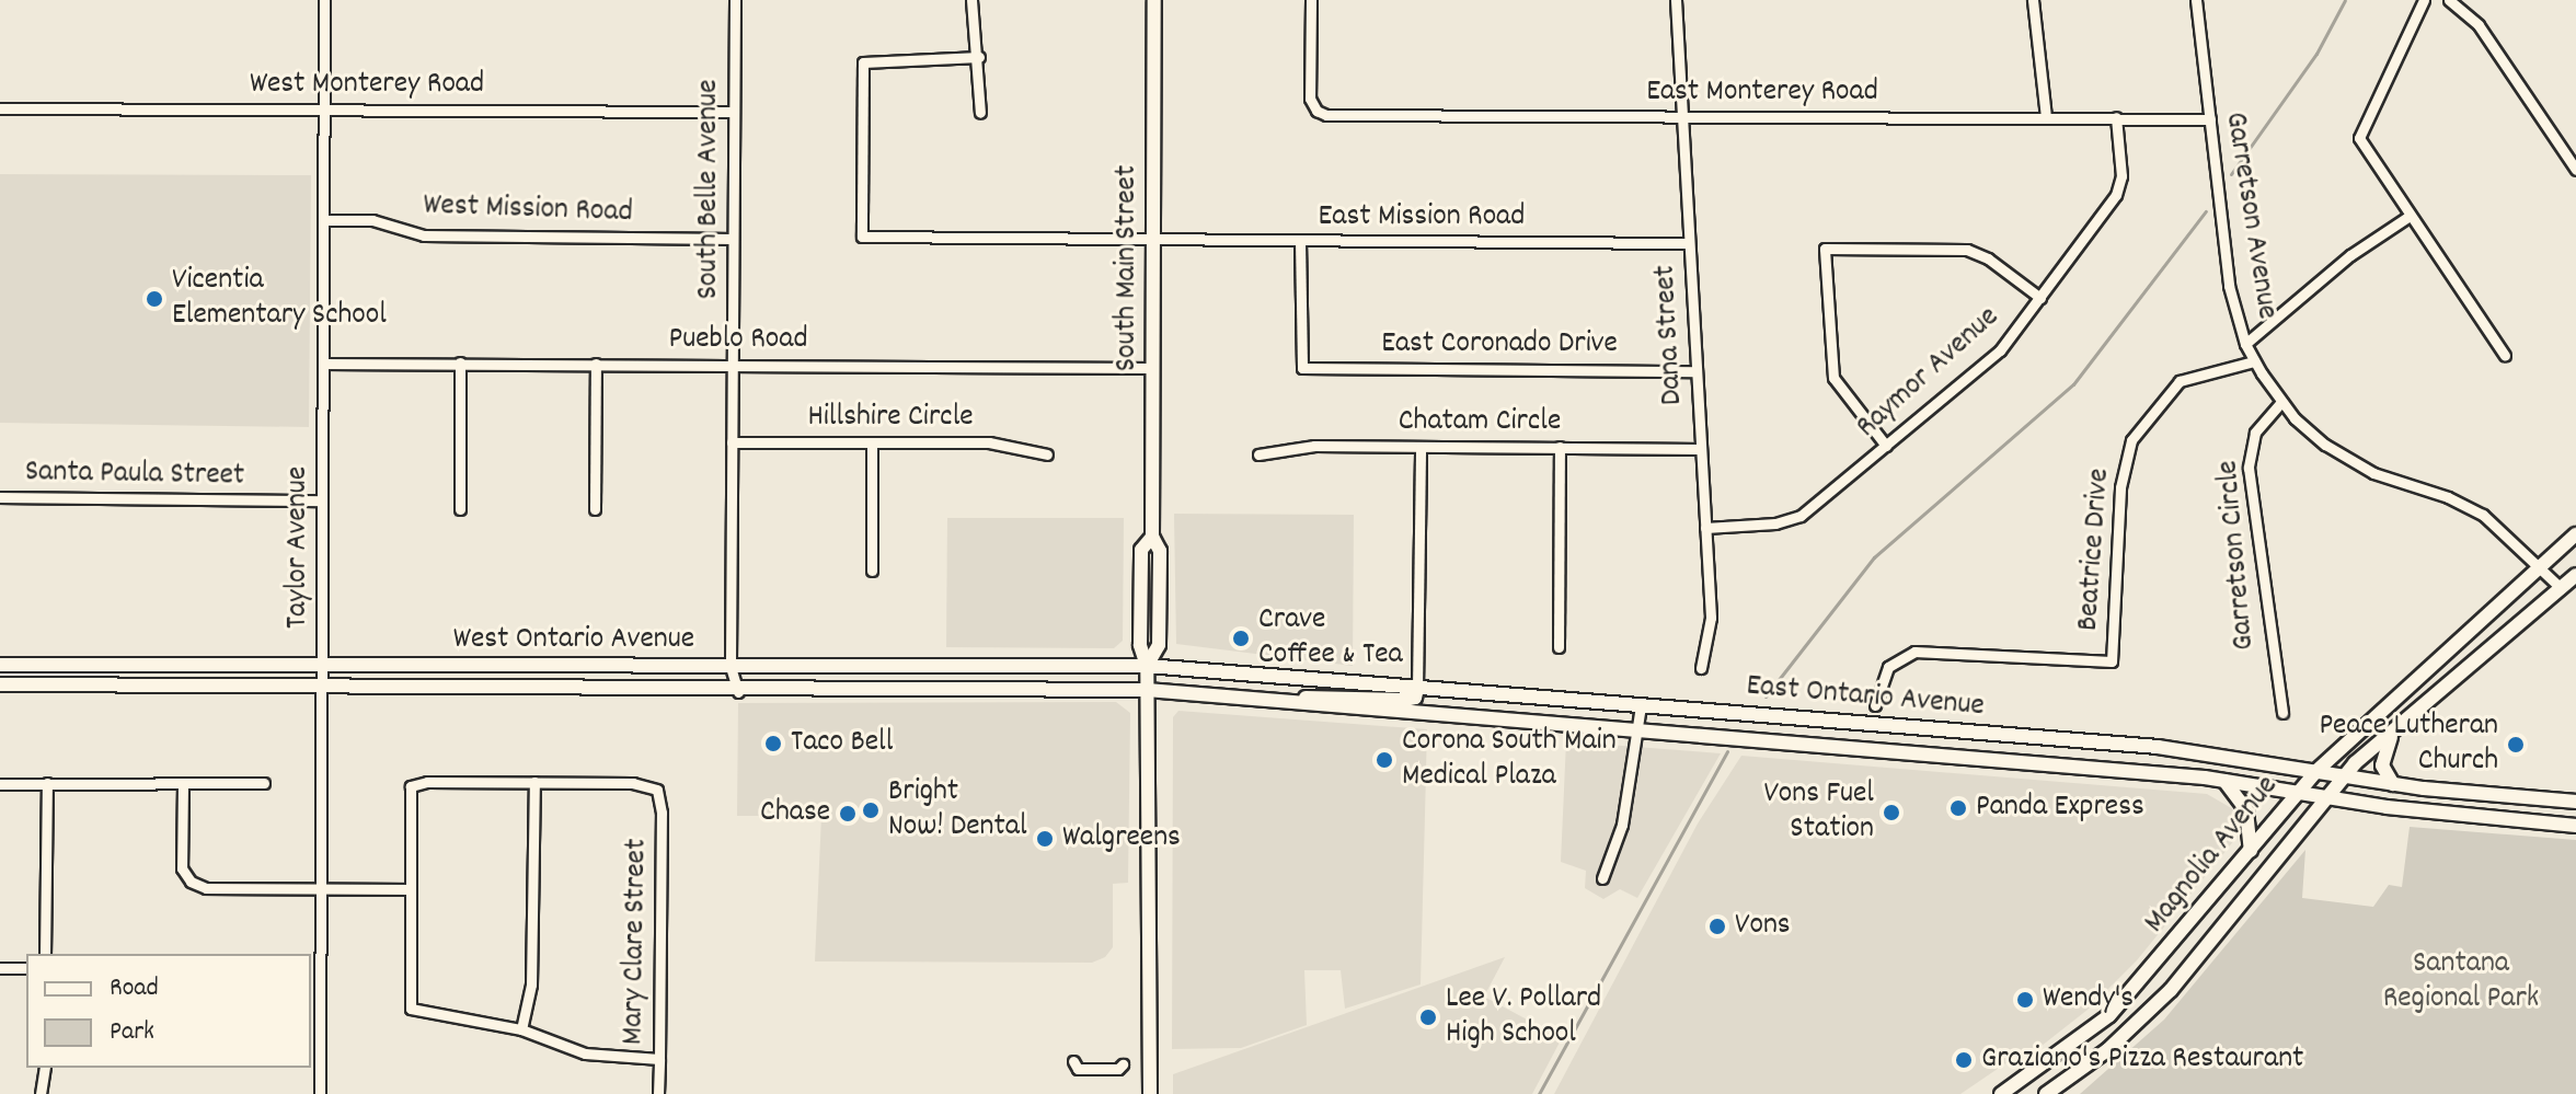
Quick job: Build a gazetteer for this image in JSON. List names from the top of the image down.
{
  "streets": {
    "main road": [
      "South Main Street",
      "West Ontario Avenue",
      "East Ontario Avenue",
      "Magnolia Avenue"
    ],
    "street": [
      "West Monterey Road",
      "East Monterey Road",
      "South Belle Avenue",
      "West Mission Road",
      "Garretson Avenue",
      "East Mission Road",
      "Dana Street",
      "Pueblo Road",
      "East Coronado Drive",
      "Raymor Avenue",
      "Hillshire Circle",
      "Chatam Circle",
      "Santa Paula Street",
      "Taylor Avenue",
      "Beatrice Drive",
      "Garretson Circle",
      "Mary Clare Street"
    ]
  },
  "crossings": [
    ["West Monterey Road", "South Belle Avenue"],
    ["West Monterey Road", "Taylor Avenue"],
    ["East Monterey Road", "Garretson Avenue"],
    ["East Monterey Road", "Dana Street"],
    ["East Monterey Road", "Raymor Avenue"],
    ["South Belle Avenue", "West Mission Road"],
    ["South Belle Avenue", "Pueblo Road"],
    ["South Belle Avenue", "Hillshire Circle"],
    ["South Belle Avenue", "West Ontario Avenue"],
    ["West Mission Road", "Taylor Avenue"],
    ["Garretson Avenue", "Beatrice Drive"],
    ["Garretson Avenue", "Garretson Circle"],
    ["Garretson Avenue", "Magnolia Avenue"],
    ["East Mission Road", "South Main Street"],
    ["East Mission Road", "Dana Street"],
    ["East Mission Road", "East Coronado Drive"],
    ["South Main Street", "Pueblo Road"],
    ["South Main Street", "West Ontario Avenue"],
    ["South Main Street", "East Ontario Avenue"],
    ["Dana Street", "East Coronado Drive"],
    ["Dana Street", "Raymor Avenue"],
    ["Dana Street", "Chatam Circle"],
    ["Pueblo Road", "Taylor Avenue"],
    ["Santa Paula Street", "Taylor Avenue"],
    ["Taylor Avenue", "West Ontario Avenue"],
    ["West Ontario Avenue", "East Ontario Avenue"],
    ["East Ontario Avenue", "Magnolia Avenue"]
  ],
  "parks": ["Santana Regional Park"],
  "places": [
    "Vicentia Elementary School",
    "Crave Coffee & Tea",
    "Taco Bell",
    "Peace Lutheran Church",
    "Corona South Main Medical Plaza",
    "Panda Express",
    "Bright Now! Dental",
    "Vons Fuel Station",
    "Chase",
    "Walgreens",
    "Vons",
    "Wendy's",
    "Lee V. Pollard High School",
    "Graziano's Pizza Restaurant"
  ],
  "legend": ["Road", "Park"]
}
